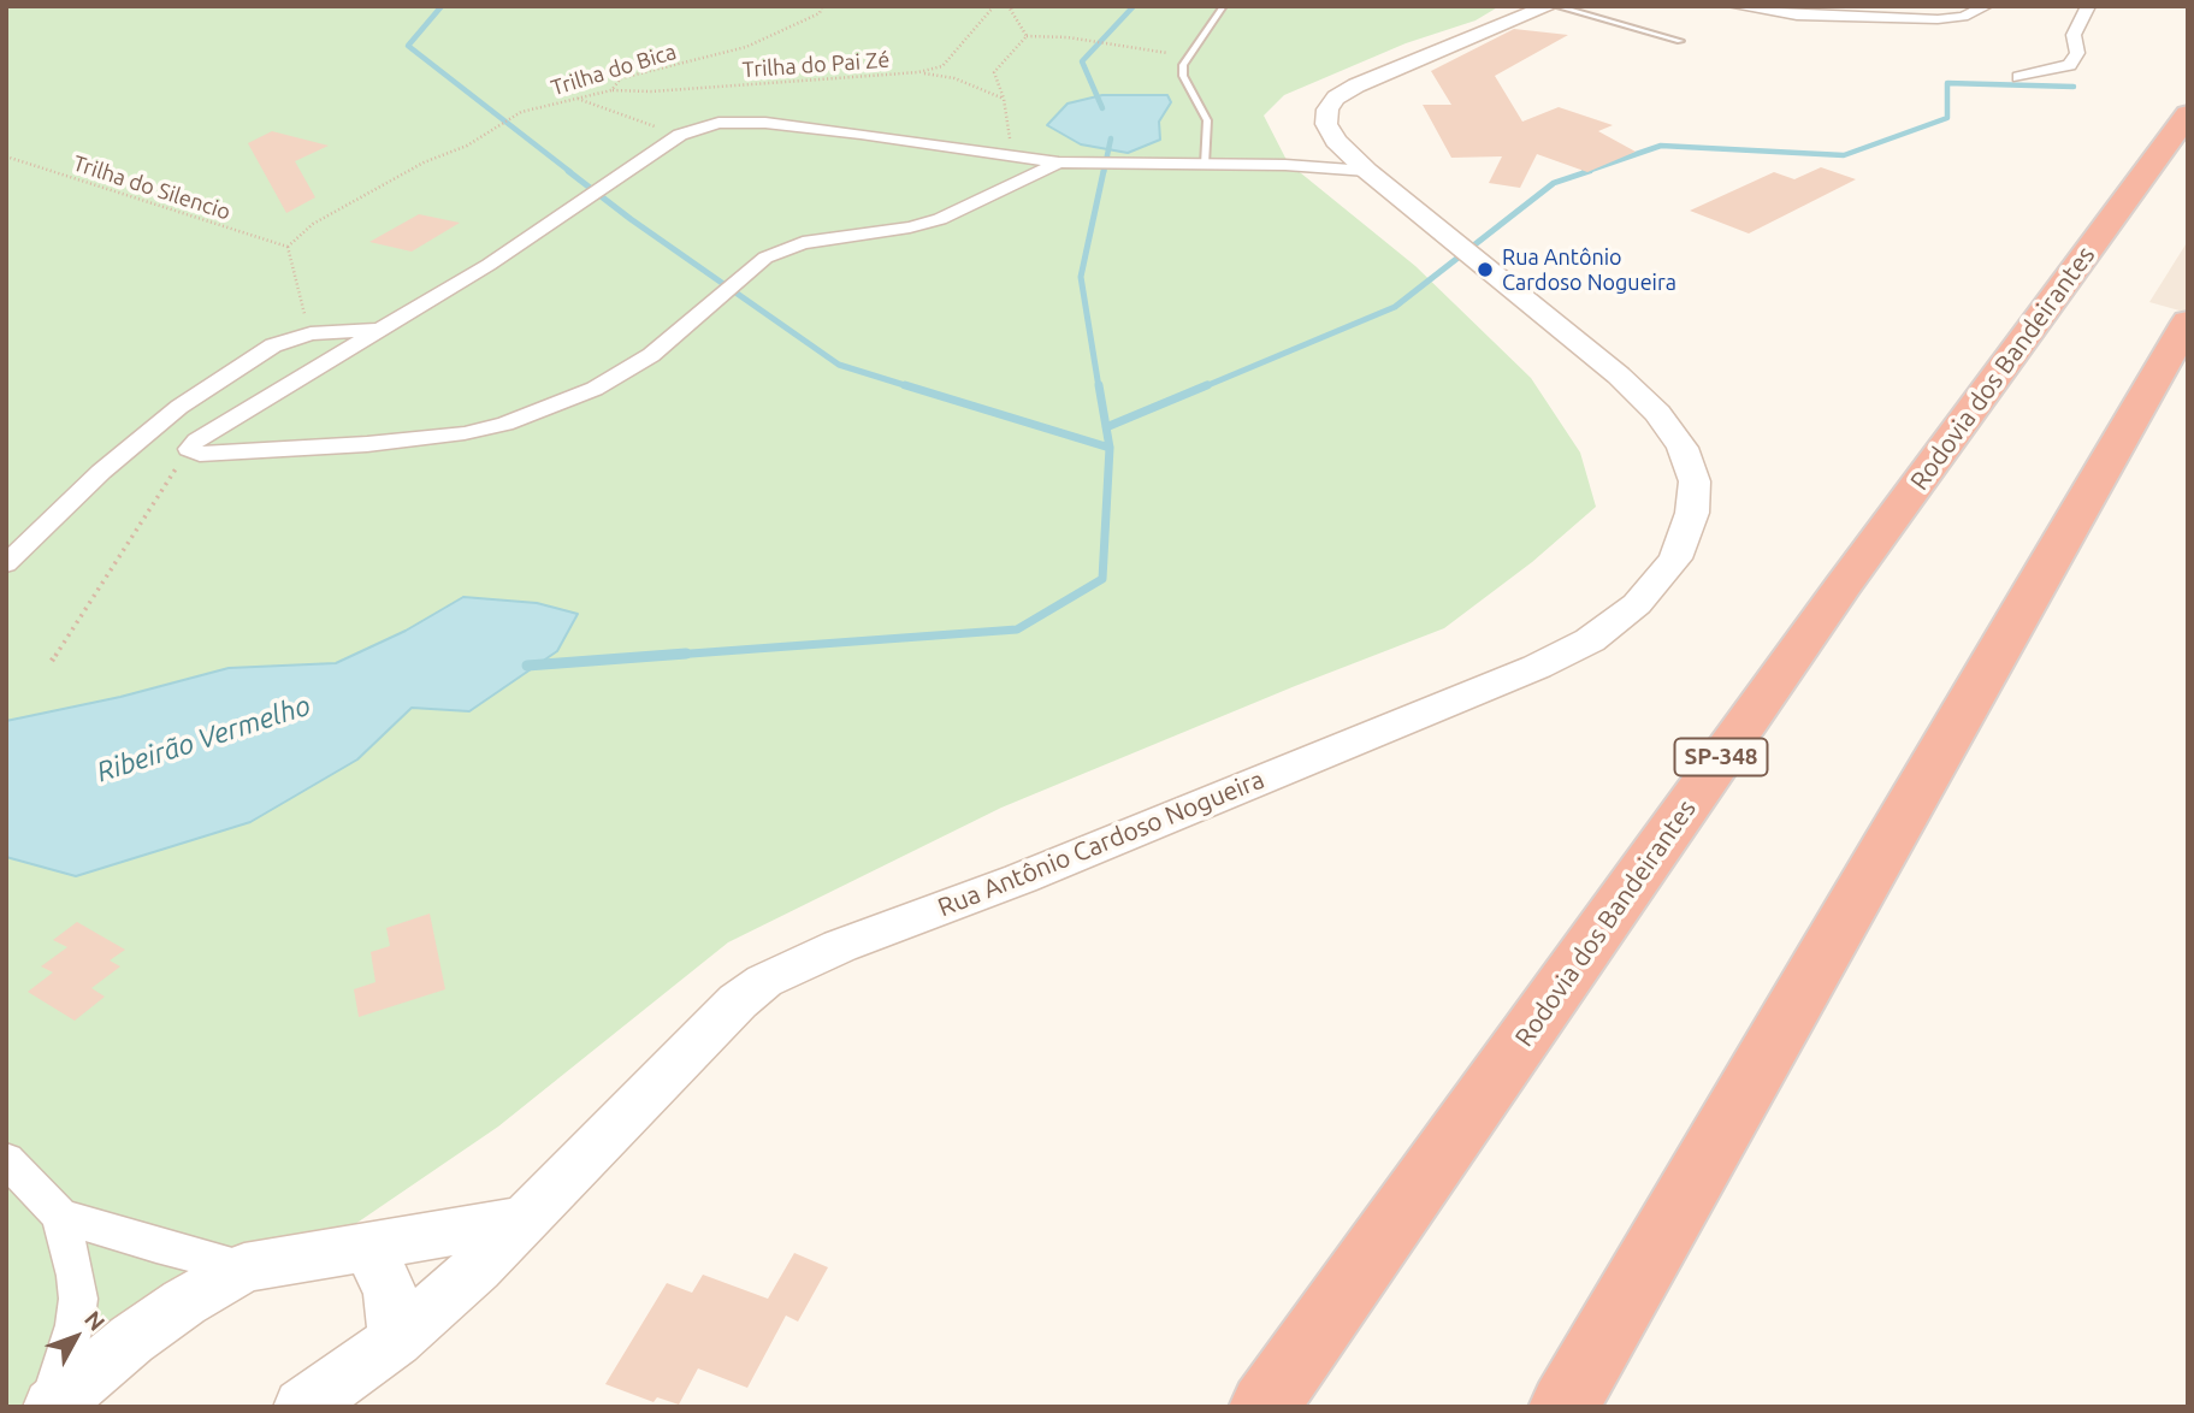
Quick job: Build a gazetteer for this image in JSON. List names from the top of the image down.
{
  "streets": {
    "highway": ["Rodovia dos Bandeirantes", "SP-348"],
    "main road": ["Rua Antônio Cardoso Nogueira"],
    "path": ["Trilha do Pai Zé", "Trilha do Bica", "Trilha do Silencio"]
  },
  "crossings": [
    ["Trilha do Pai Zé", "Trilha do Bica"],
    ["Trilha do Bica", "Trilha do Silencio"]
  ],
  "water": ["Ribeirão Vermelho"],
  "places": ["Rua Antônio Cardoso Nogueira"],
  "north": "top right"
}
